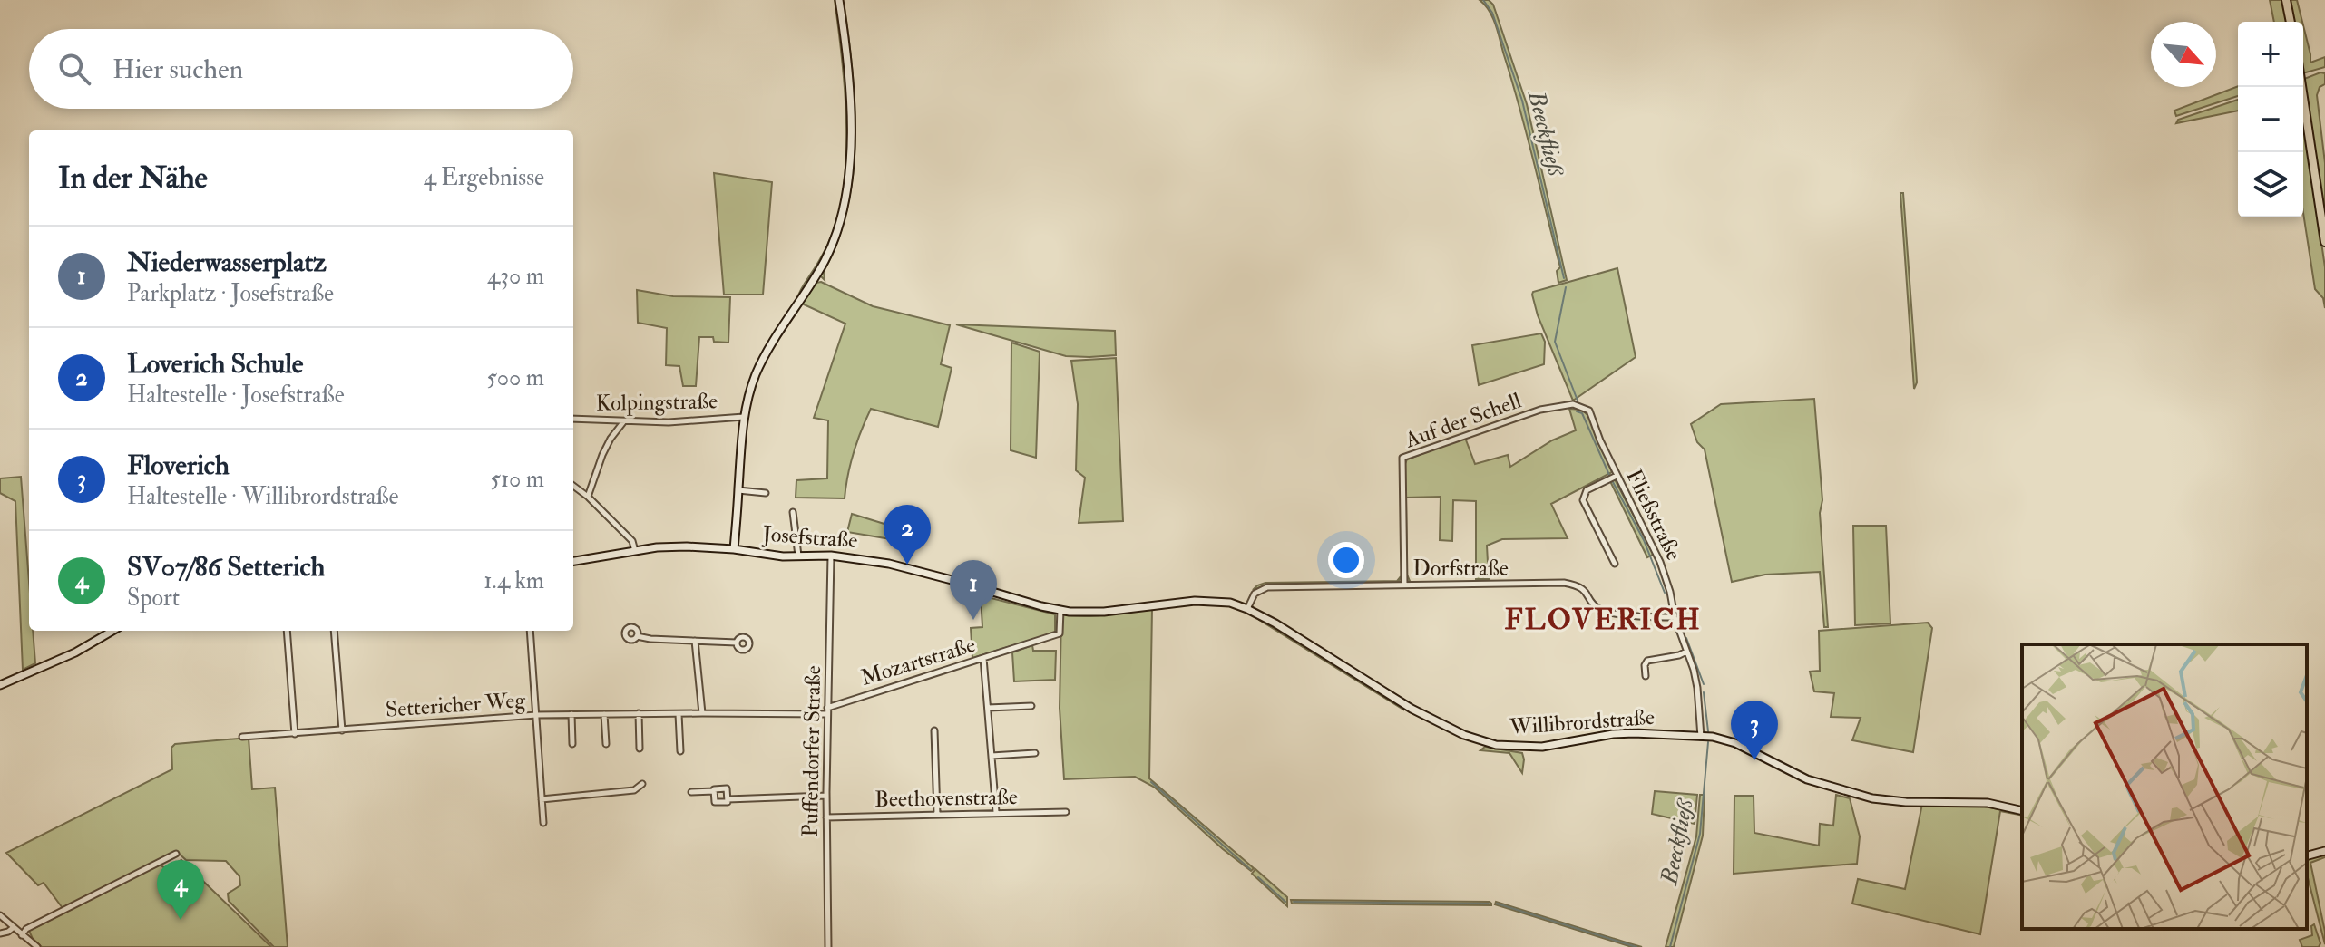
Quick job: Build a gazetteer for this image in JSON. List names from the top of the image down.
{
  "streets": {
    "street": [
      "Kolpingstraße",
      "Auf der Schell",
      "Fließstraße",
      "Josefstraße",
      "Dorfstraße",
      "Mozartstraße",
      "Settericher Weg",
      "Willibrordstraße",
      "Puffendorfer Straße",
      "Beethovenstraße"
    ]
  },
  "crossings": [
    ["Auf der Schell", "Fließstraße"],
    ["Auf der Schell", "Dorfstraße"],
    ["Fließstraße", "Dorfstraße"],
    ["Fließstraße", "Willibrordstraße"],
    ["Josefstraße", "Mozartstraße"],
    ["Josefstraße", "Willibrordstraße"],
    ["Josefstraße", "Puffendorfer Straße"],
    ["Dorfstraße", "Willibrordstraße"],
    ["Mozartstraße", "Puffendorfer Straße"],
    ["Settericher Weg", "Puffendorfer Straße"],
    ["Puffendorfer Straße", "Beethovenstraße"]
  ],
  "districts": ["FLOVERICH"],
  "water": ["Beeckfließ"],
  "north": "bottom right",
  "page": {
    "map_buttons": ["+", "−"],
    "search": "Hier suchen",
    "heading": ["In der Nähe", "4 Ergebnisse"],
    "list": [
      {
        "mark": "1",
        "name": "Niederwasserplatz",
        "note": "Parkplatz · Josefstraße",
        "value": "430 m"
      },
      {
        "mark": "2",
        "name": "Loverich Schule",
        "note": "Haltestelle · Josefstraße",
        "value": "500 m"
      },
      {
        "mark": "3",
        "name": "Floverich",
        "note": "Haltestelle · Willibrordstraße",
        "value": "510 m"
      },
      {
        "mark": "4",
        "name": "SV07/86 Setterich",
        "note": "Sport",
        "value": "1.4 km"
      }
    ],
    "pins": [
      "2",
      "1",
      "3",
      "4"
    ]
  }
}
